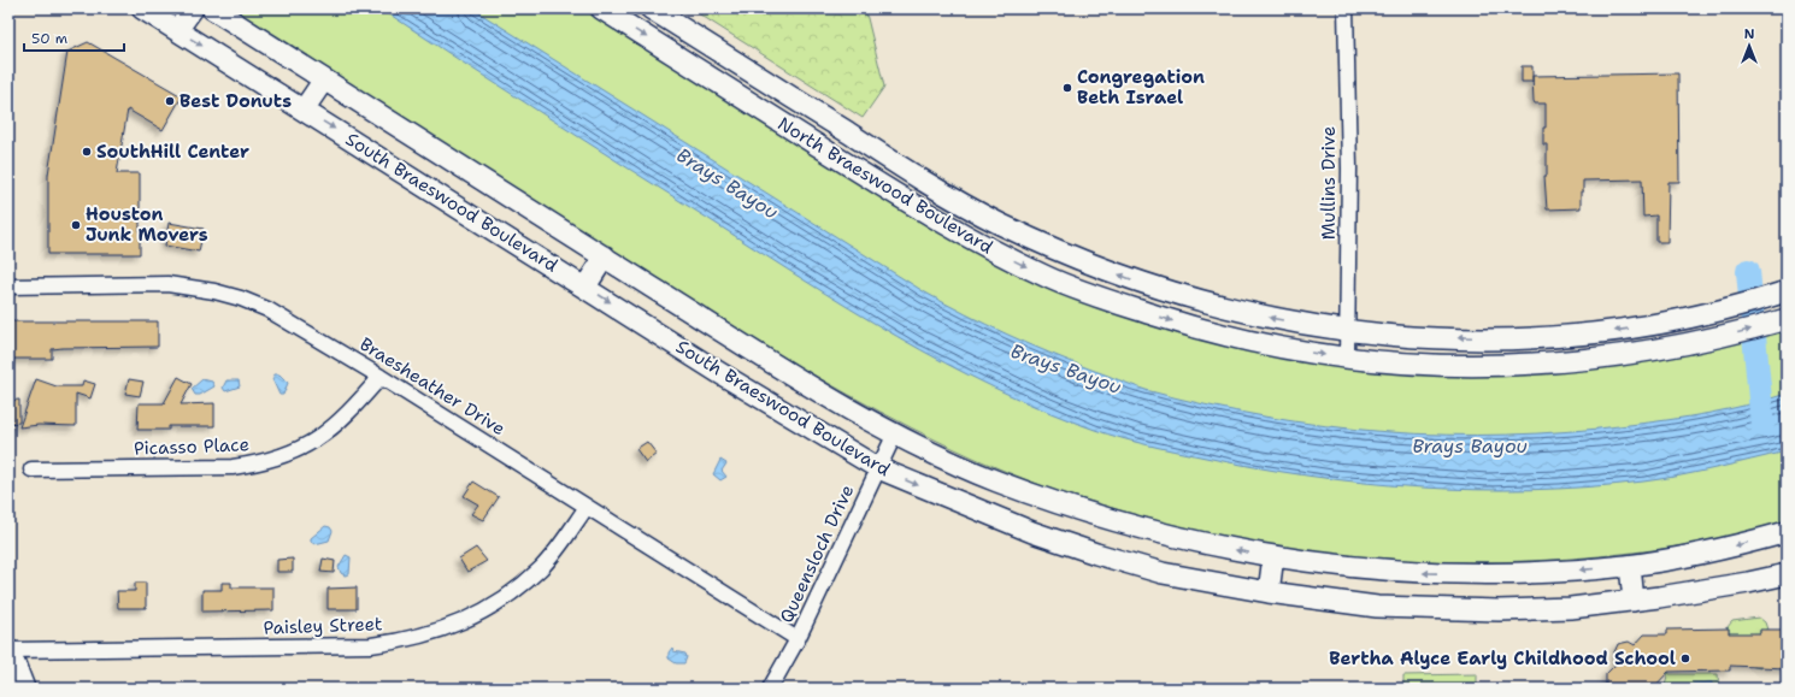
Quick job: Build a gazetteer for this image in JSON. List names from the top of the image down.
{
  "streets": {
    "main road": ["North Braeswood Boulevard", "South Braeswood Boulevard"],
    "street": [
      "Mullins Drive",
      "Braesheather Drive",
      "Picasso Place",
      "Queensloch Drive",
      "Paisley Street"
    ]
  },
  "crossings": [
    ["Mullins Drive", "North Braeswood Boulevard"],
    ["South Braeswood Boulevard", "Queensloch Drive"],
    ["Braesheather Drive", "Picasso Place"],
    ["Braesheather Drive", "Queensloch Drive"],
    ["Braesheather Drive", "Paisley Street"]
  ],
  "water": ["Brays Bayou"],
  "places": [
    "Congregation Beth Israel",
    "Best Donuts",
    "SouthHill Center",
    "Houston Junk Movers",
    "Bertha Alyce Early Childhood School"
  ],
  "scale_bar": "50 m",
  "north": "top"
}
